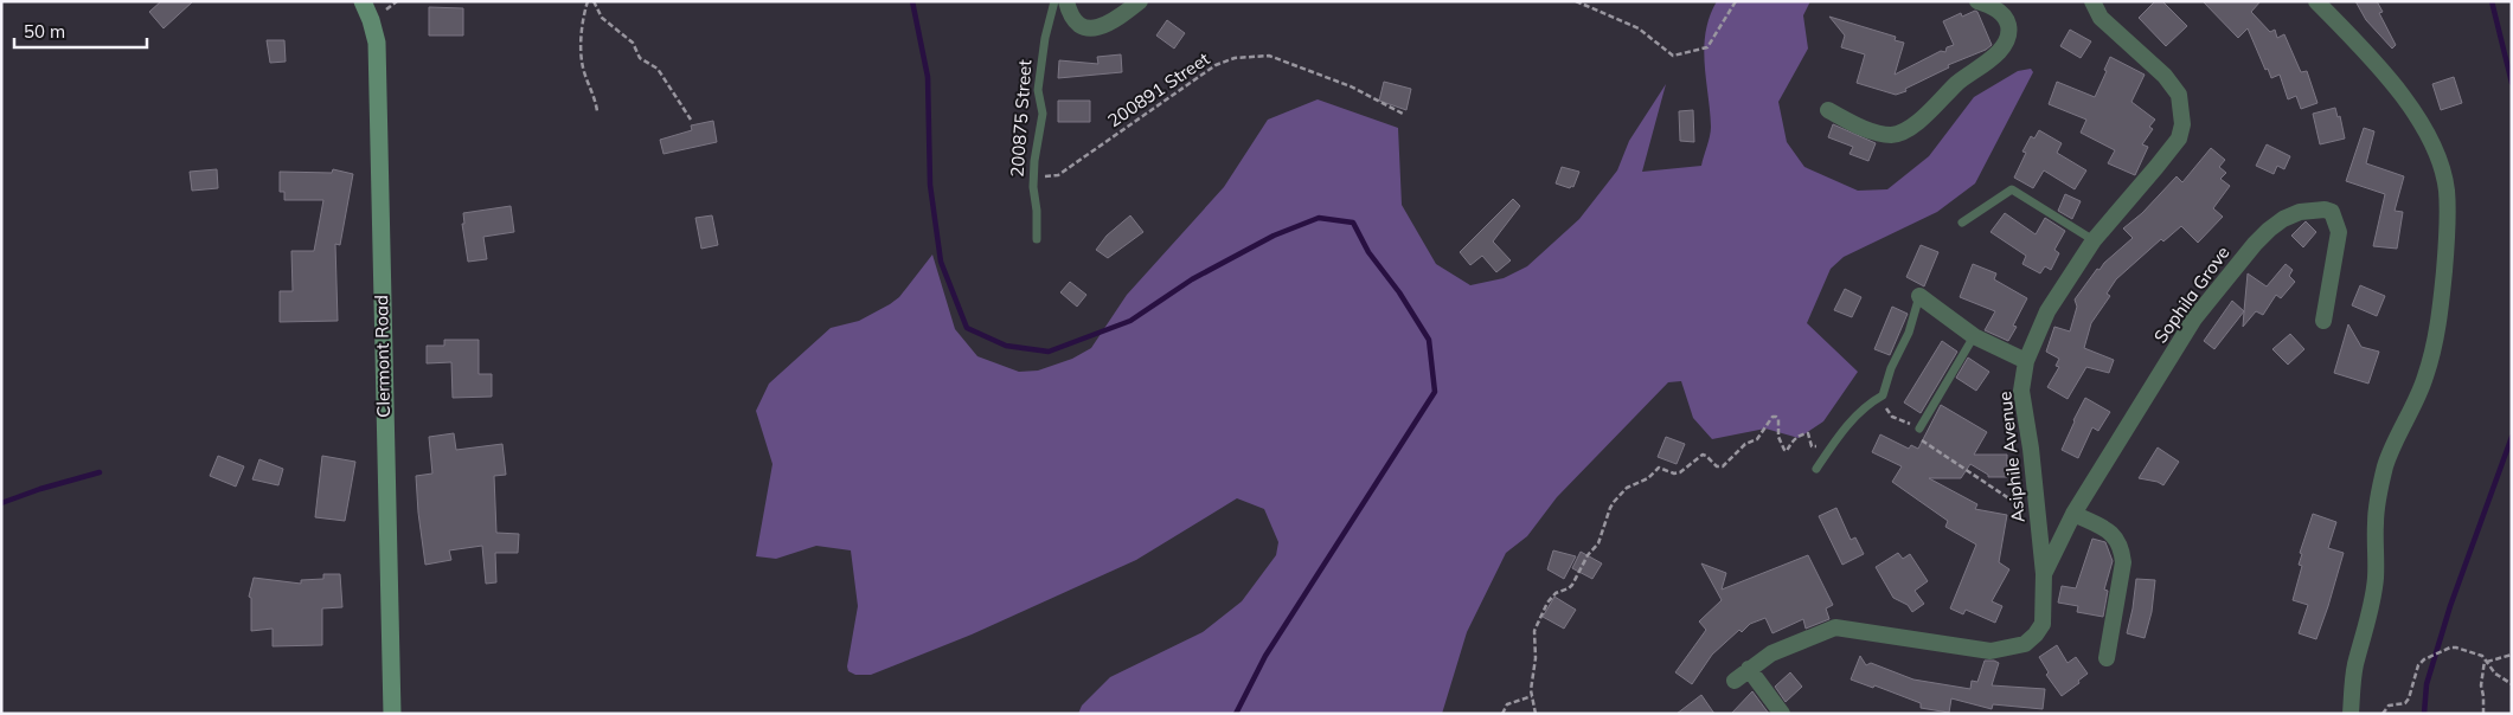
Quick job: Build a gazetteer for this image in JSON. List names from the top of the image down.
{
  "streets": {
    "street": ["Sophila Grove", "Clermont Road", "Asiphile Avenue"],
    "lane": ["200875 Street"],
    "path": ["200891 Street"]
  },
  "crossings": [
    ["200891 Street", "200875 Street"],
    ["Sophila Grove", "Asiphile Avenue"]
  ],
  "scale_bar": "50 m"
}
